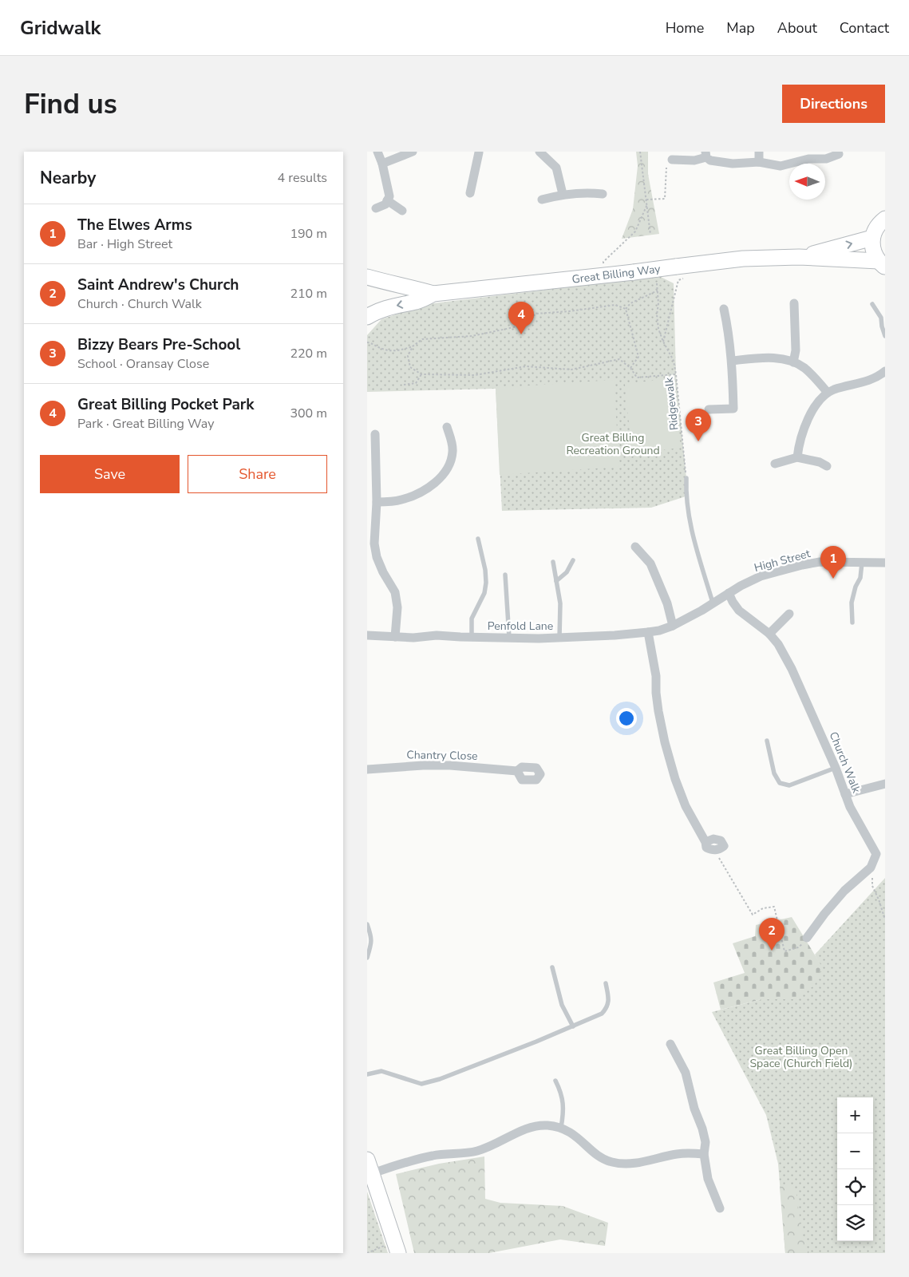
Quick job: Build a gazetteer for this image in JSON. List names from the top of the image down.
{
  "streets": {
    "main road": ["Great Billing Way"],
    "street": [
      "High Street",
      "Penfold Lane",
      "Chantry Close",
      "Church Walk"
    ],
    "path": ["Ridgewalk"]
  },
  "crossings": [
    ["High Street", "Penfold Lane"],
    ["High Street", "Church Walk"]
  ],
  "parks": ["Great Billing Recreation Ground", "Great Billing Open Space (Church Field)"],
  "north": "left",
  "page": {
    "header": "Gridwalk",
    "nav": [
      "Home",
      "Map",
      "About",
      "Contact"
    ],
    "buttons": [
      "Directions",
      ["Save", "Share"]
    ],
    "title": "Find us",
    "heading": ["Nearby", "4 results"],
    "list": [
      {
        "mark": "1",
        "name": "The Elwes Arms",
        "note": "Bar · High Street",
        "value": "190 m"
      },
      {
        "mark": "2",
        "name": "Saint Andrew's Church",
        "note": "Church · Church Walk",
        "value": "210 m"
      },
      {
        "mark": "3",
        "name": "Bizzy Bears Pre-School",
        "note": "School · Oransay Close",
        "value": "220 m"
      },
      {
        "mark": "4",
        "name": "Great Billing Pocket Park",
        "note": "Park · Great Billing Way",
        "value": "300 m"
      }
    ],
    "pins": [
      "4",
      "3",
      "1",
      "2"
    ],
    "map_buttons": ["+", "−"]
  }
}
